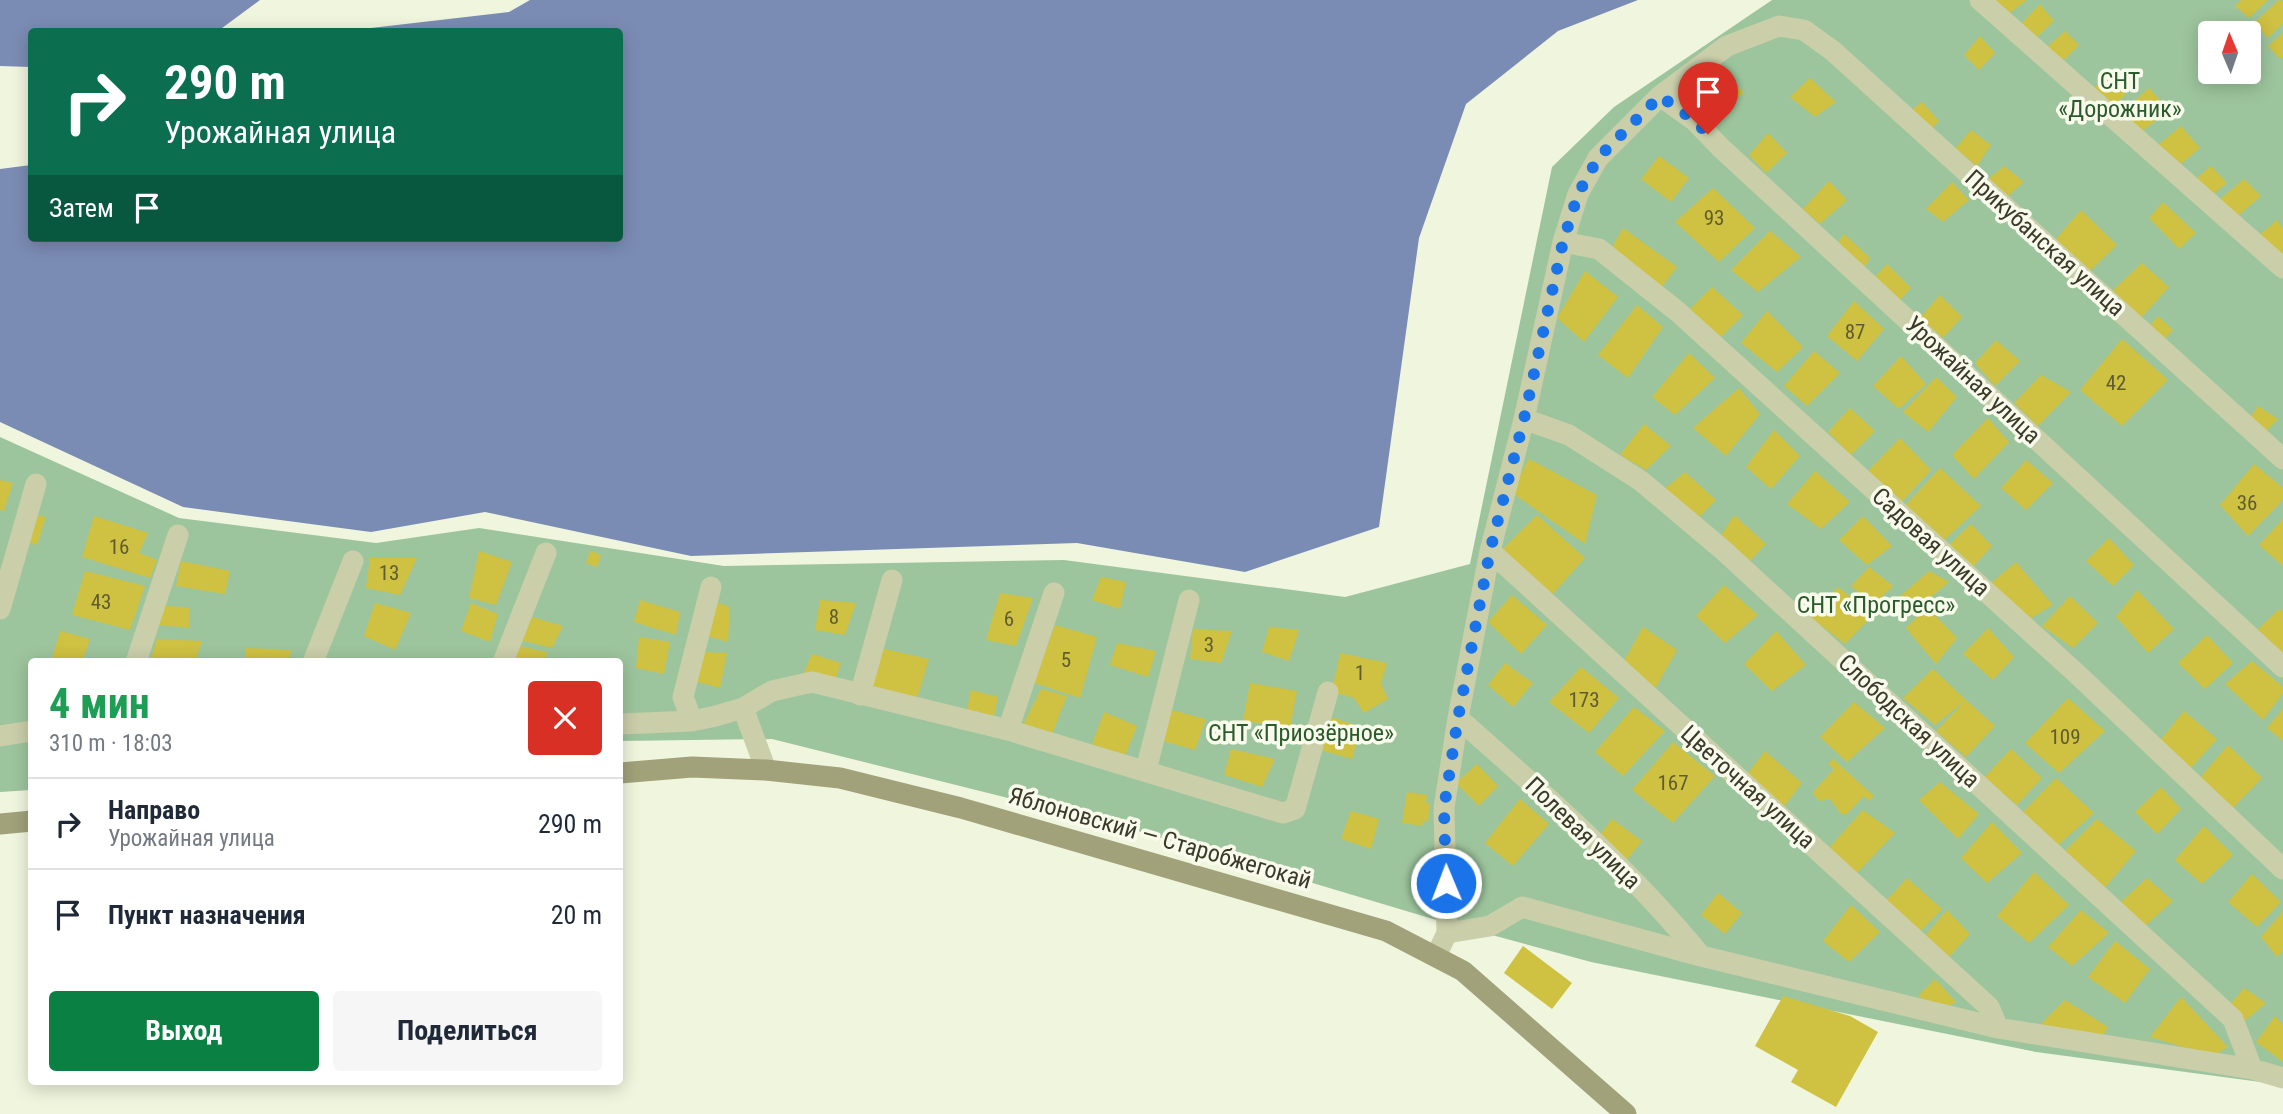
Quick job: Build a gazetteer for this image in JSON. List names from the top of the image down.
{
  "streets": {
    "street": [
      "Прикубанская улица",
      "Урожайная улица",
      "Садовая улица",
      "Слободская улица",
      "Цветочная улица",
      "Полевая улица",
      "Яблоновский — Старобжегокай"
    ]
  },
  "crossings": [
    ["Прикубанская улица", "Урожайная улица"]
  ],
  "parks": ["СНТ «Дорожник»", "СНТ «Прогресс»", "СНТ «Приозёрное»"],
  "house_numbers": [
    "93",
    "87",
    "42",
    "36",
    "16",
    "13",
    "43",
    "8",
    "6",
    "3",
    "5",
    "1",
    "173",
    "109",
    "167"
  ],
  "north": "top",
  "page": {
    "turn": ["290 m", "Урожайная улица"],
    "then": "Затем",
    "heading": ["4 мин", "310 m · 18:03"],
    "list": [
      {
        "name": "Направо",
        "note": "Урожайная улица",
        "value": "290 m"
      },
      {
        "name": "Пункт назначения",
        "value": "20 m"
      }
    ],
    "buttons": ["Выход", "Поделиться"]
  }
}
